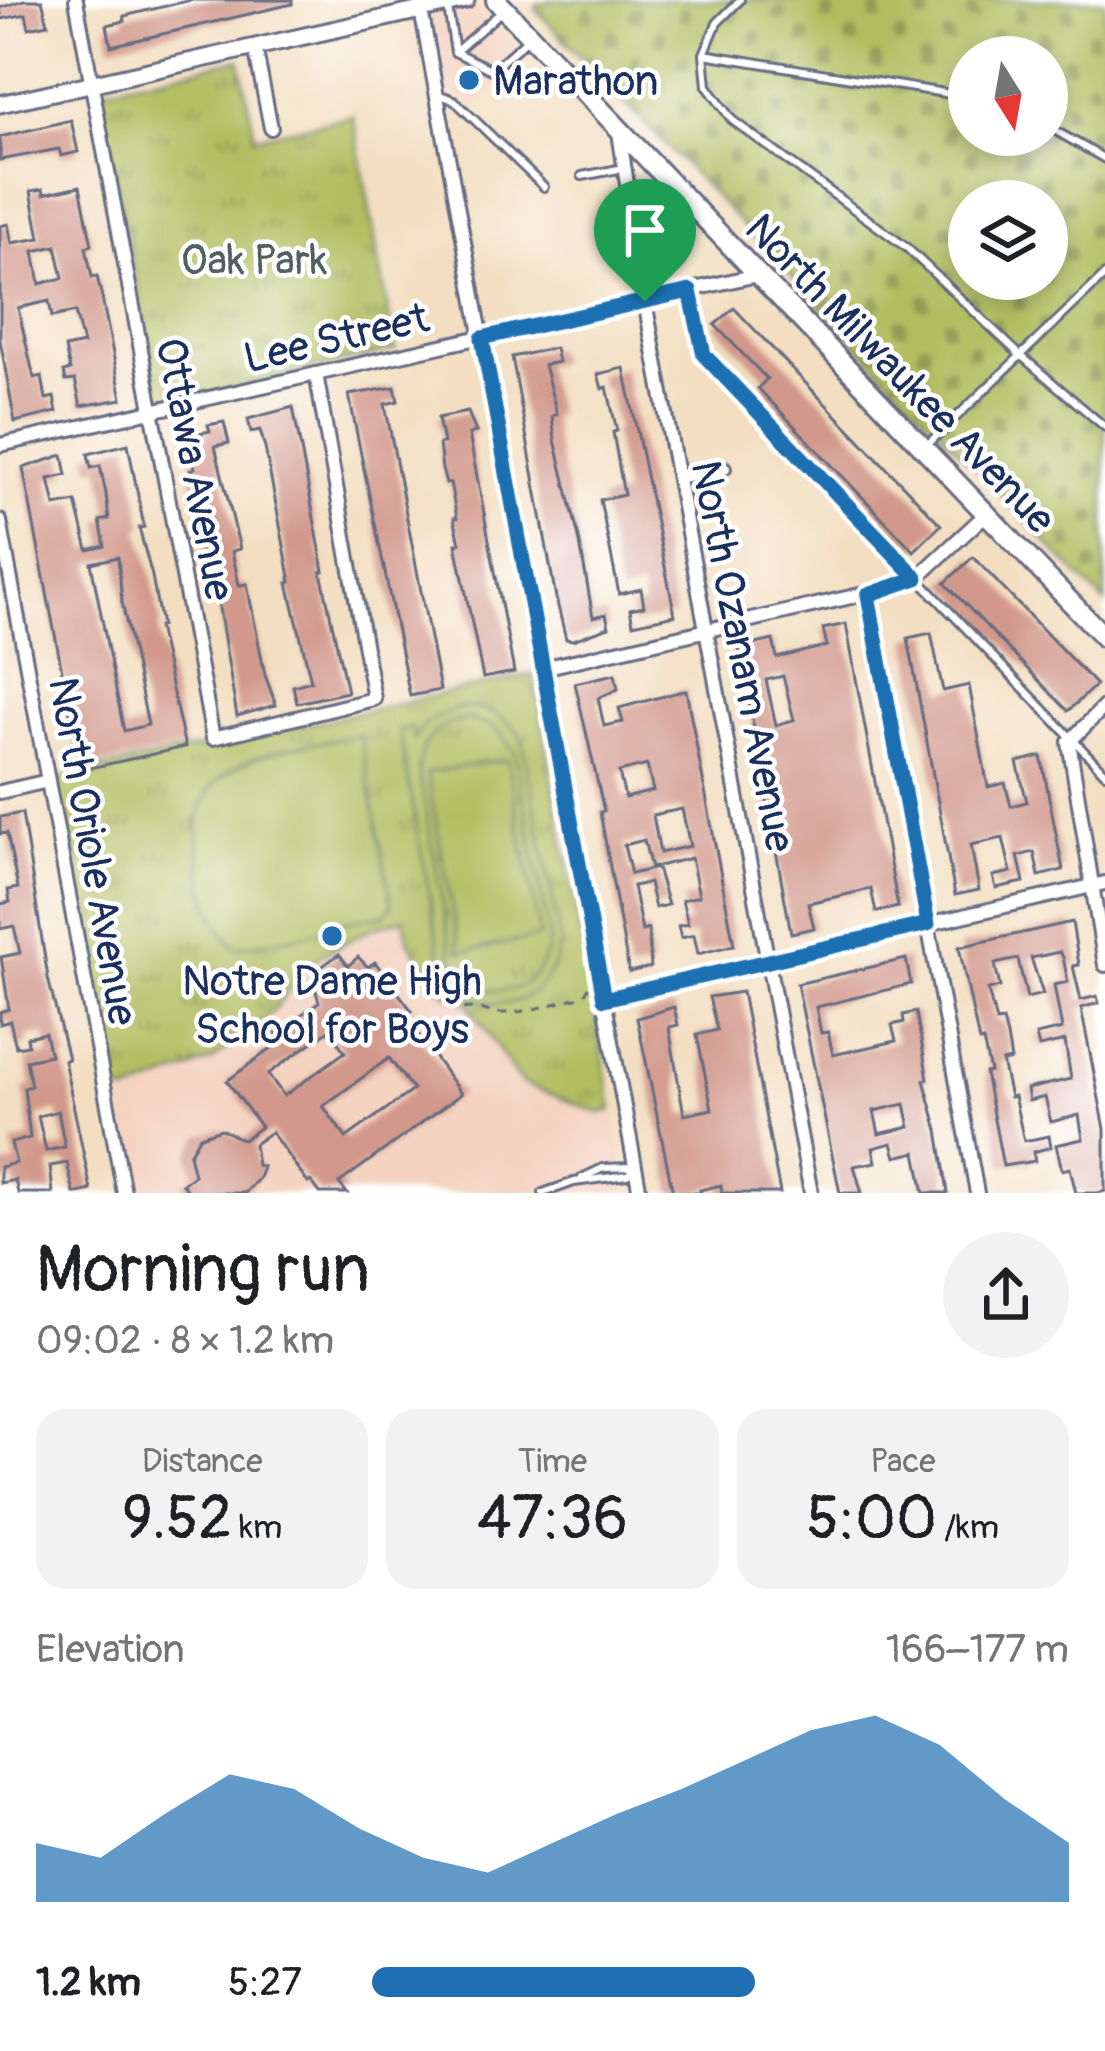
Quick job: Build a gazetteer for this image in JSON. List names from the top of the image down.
{
  "streets": {
    "main road": ["North Milwaukee Avenue"],
    "street": [
      "Lee Street",
      "Ottawa Avenue",
      "North Ozanam Avenue",
      "North Oriole Avenue"
    ]
  },
  "crossings": [
    ["Lee Street", "North Milwaukee Avenue"],
    ["Lee Street", "Ottawa Avenue"],
    ["Lee Street", "North Ozanam Avenue"],
    ["North Milwaukee Avenue", "North Ozanam Avenue"]
  ],
  "parks": ["Oak Park"],
  "places": ["Marathon", "Notre Dame High School for Boys"],
  "north": "bottom",
  "page": {
    "heading": ["Morning run", "09:02 · 8 × 1.2 km"],
    "stats": [
      ["Distance", "9.52 km"],
      ["Time", "47:36"],
      ["Pace", "5:00 /km"]
    ],
    "chart": ["Elevation", "166–177 m"],
    "list": [
      {
        "name": "1.2 km",
        "note": "5:27"
      }
    ]
  }
}
